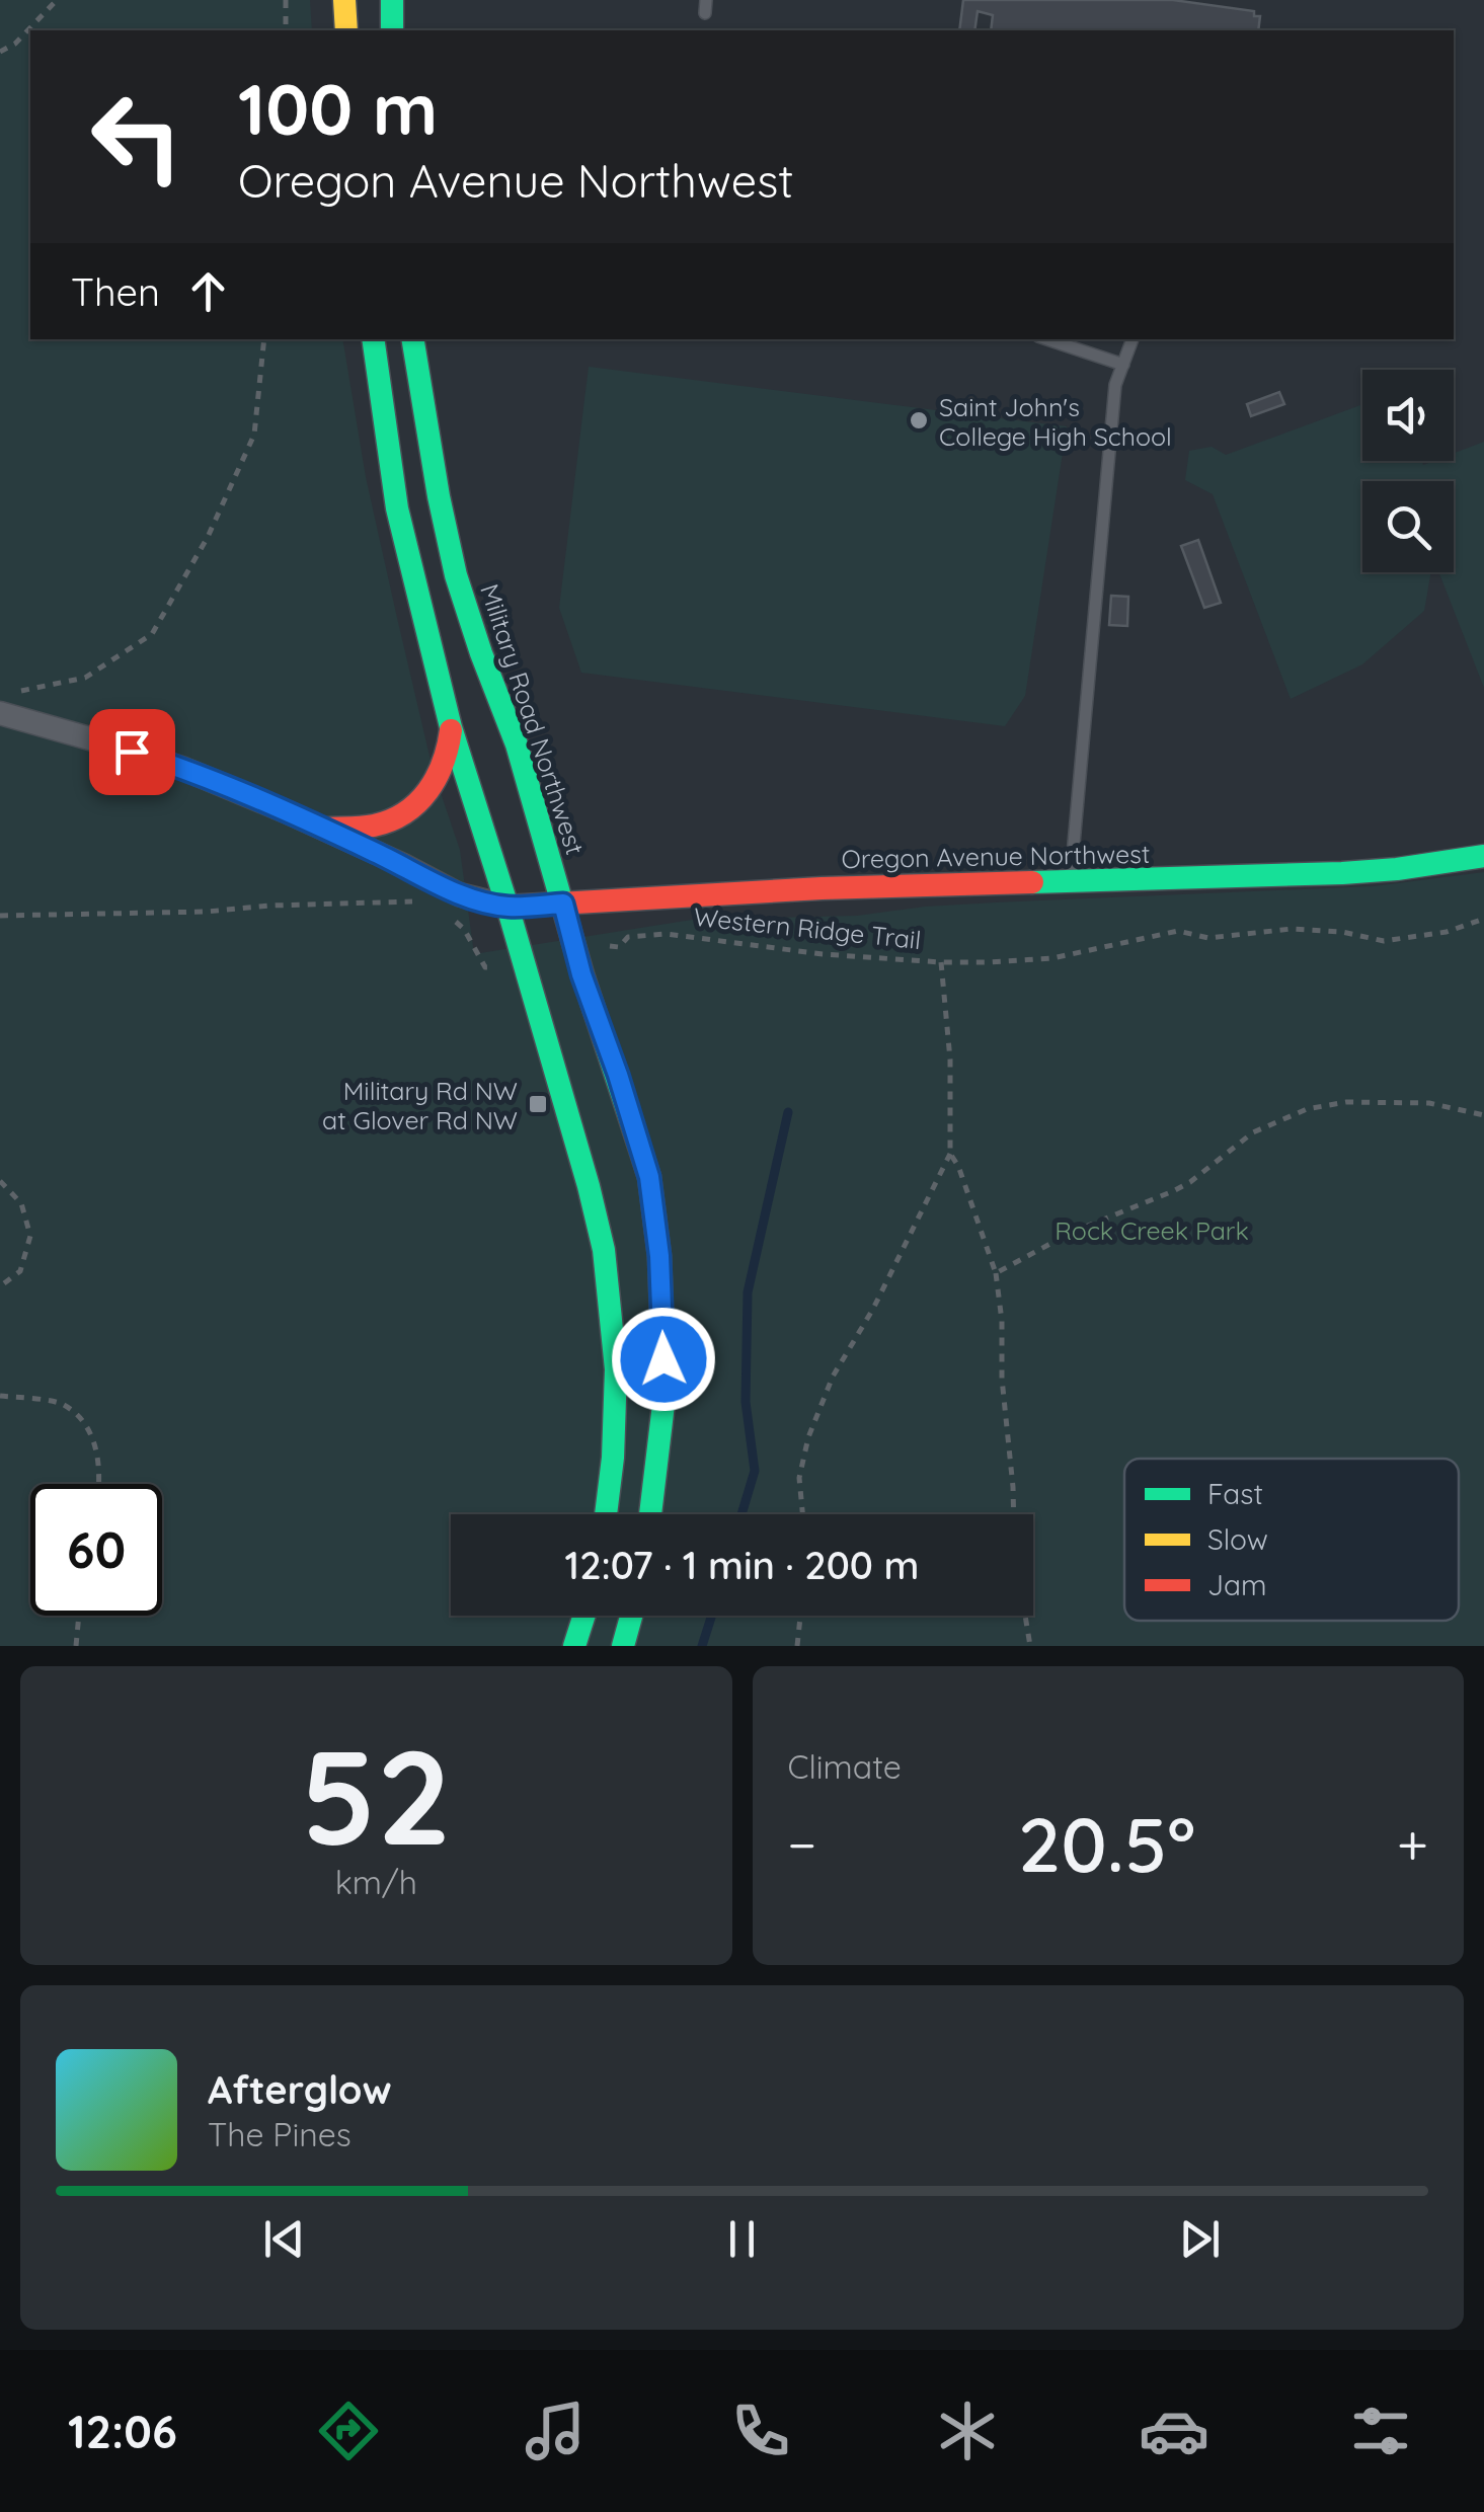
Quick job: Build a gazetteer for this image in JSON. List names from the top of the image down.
{
  "streets": {
    "main road": ["Military Road Northwest", "Oregon Avenue Northwest"],
    "path": ["Western Ridge Trail"]
  },
  "crossings": [
    ["Military Road Northwest", "Oregon Avenue Northwest"]
  ],
  "parks": ["Rock Creek Park"],
  "places": {
    "other": ["Saint John's College High School"],
    "transit": ["Military Rd NW at Glover Rd NW"]
  },
  "legend": ["Fast", "Slow", "Jam"],
  "page": {
    "turn": ["100 m", "Oregon Avenue Northwest"],
    "then": "Then",
    "limit": "60",
    "trip": "12:07 · 1 min · 200 m",
    "tile": [
      ["52", "km/h"],
      "Climate"
    ],
    "heat": ["−", "20.5°", "+"],
    "song": ["Afterglow", "The Pines"],
    "tabs": "12:06"
  }
}
